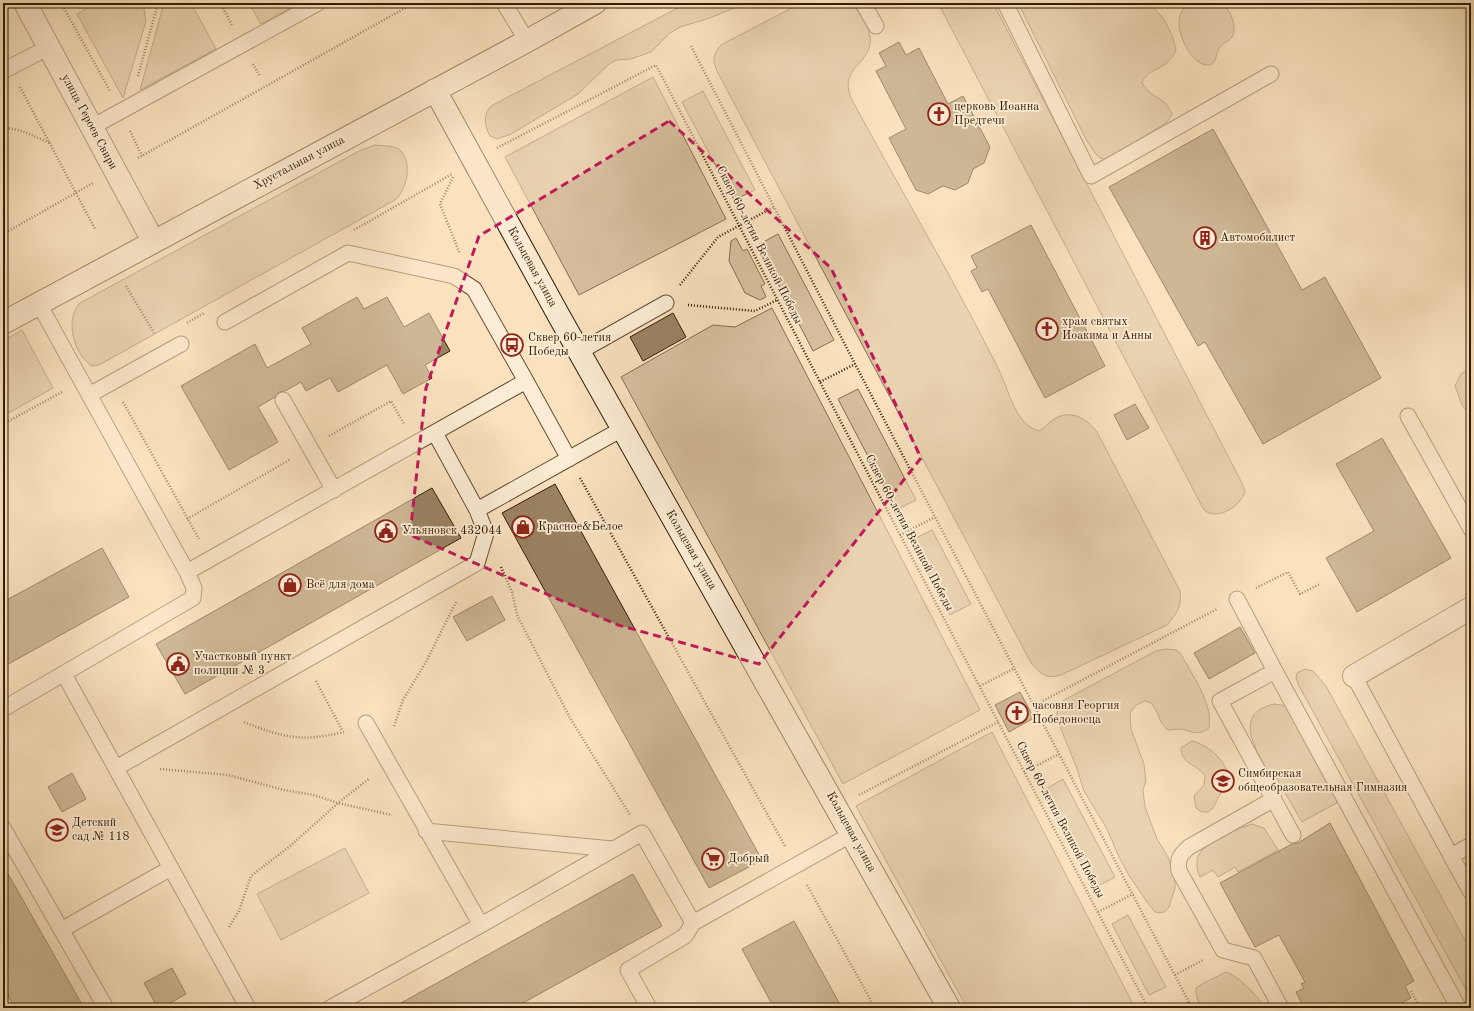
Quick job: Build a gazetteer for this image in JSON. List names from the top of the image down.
{
  "streets": {
    "street": ["улица Героев Свири", "Хрустальная улица", "Кольцевая улица"],
    "path": ["Сквер 60-летия Великой Победы"]
  },
  "crossings": [
    ["улица Героев Свири", "Хрустальная улица"],
    ["Хрустальная улица", "Кольцевая улица"]
  ],
  "places": {
    "church": ["церковь Иоанна Предтечи", "храм святых Иоакима и Анны", "часовня Георгия Победоносца"],
    "building": ["Автомобилист"],
    "bus stop": ["Сквер 60-летия Победы"],
    "shop": ["Красное&Белое", "Всё для дома"],
    "public building": ["Ульяновск 432044", "Участковый пункт полиции № 3"],
    "school or university": ["Симбирская общеобразовательная Гимназия", "Детский сад № 118"],
    "supermarket": ["Добрый"]
  }
}
